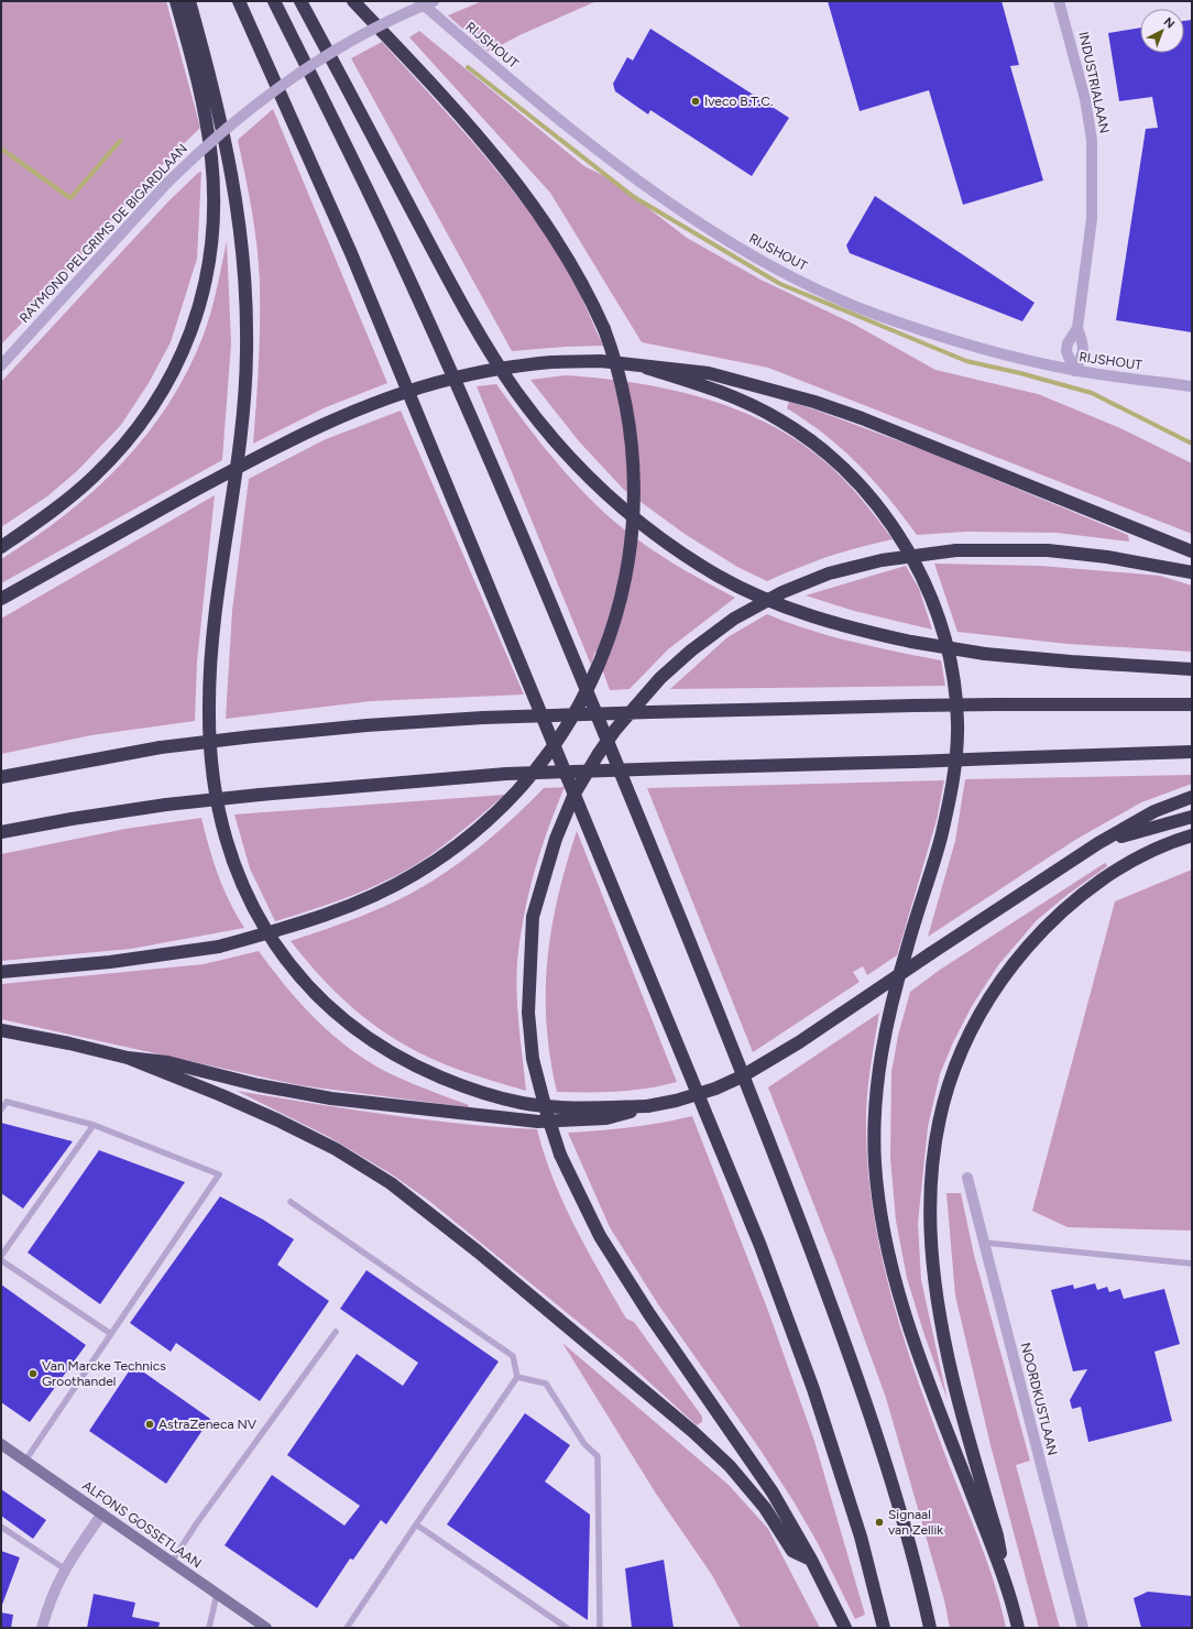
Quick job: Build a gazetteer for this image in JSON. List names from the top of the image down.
{
  "streets": {
    "street": [
      "RIJSHOUT",
      "INDUSTRIALAAN",
      "RAYMOND PELGRIMS DE BIGARDLAAN",
      "NOORDKUSTLAAN",
      "ALFONS GOSSETLAAN"
    ]
  },
  "crossings": [
    ["RIJSHOUT", "INDUSTRIALAAN"]
  ],
  "places": [
    "Iveco B.T.C.",
    "Van Marcke Technics Groothandel",
    "AstraZeneca NV",
    "Signaal van Zellik"
  ],
  "north": "top right"
}
